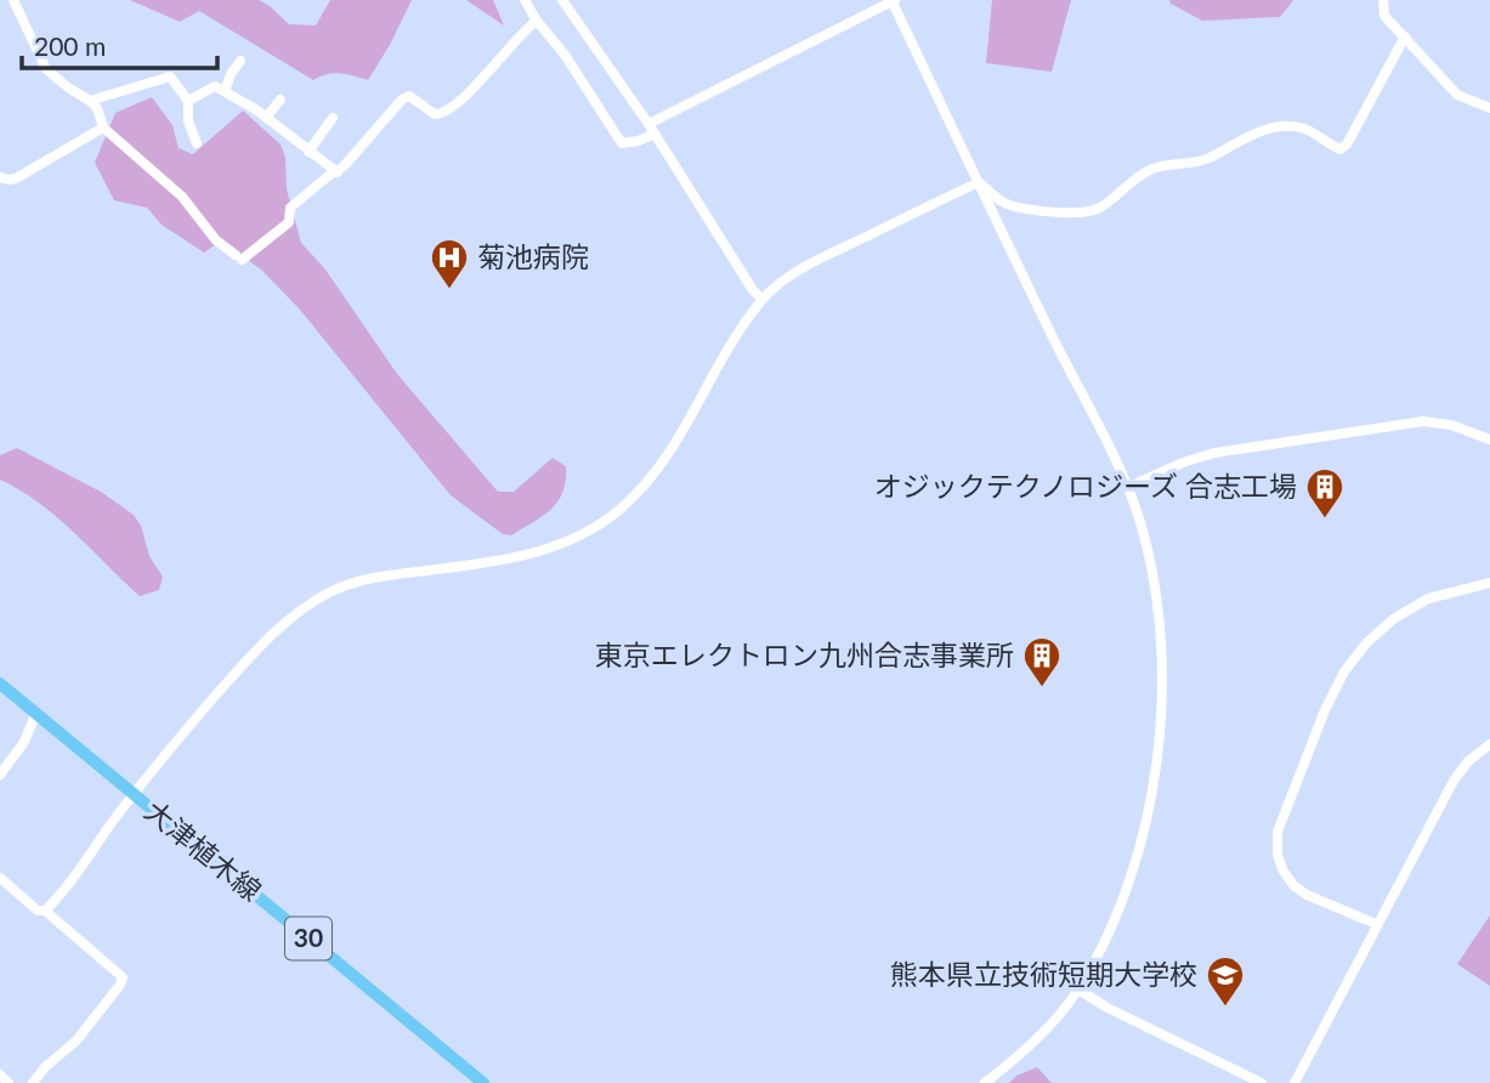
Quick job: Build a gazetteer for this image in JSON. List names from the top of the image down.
{
  "streets": {
    "main road": ["大津植木線", "30"]
  },
  "places": {
    "hospital": ["菊池病院"],
    "building": ["オジックテクノロジーズ 合志工場", "東京エレクトロン九州合志事業所"],
    "school or university": ["熊本県立技術短期大学校"]
  },
  "scale_bar": "200 m"
}
